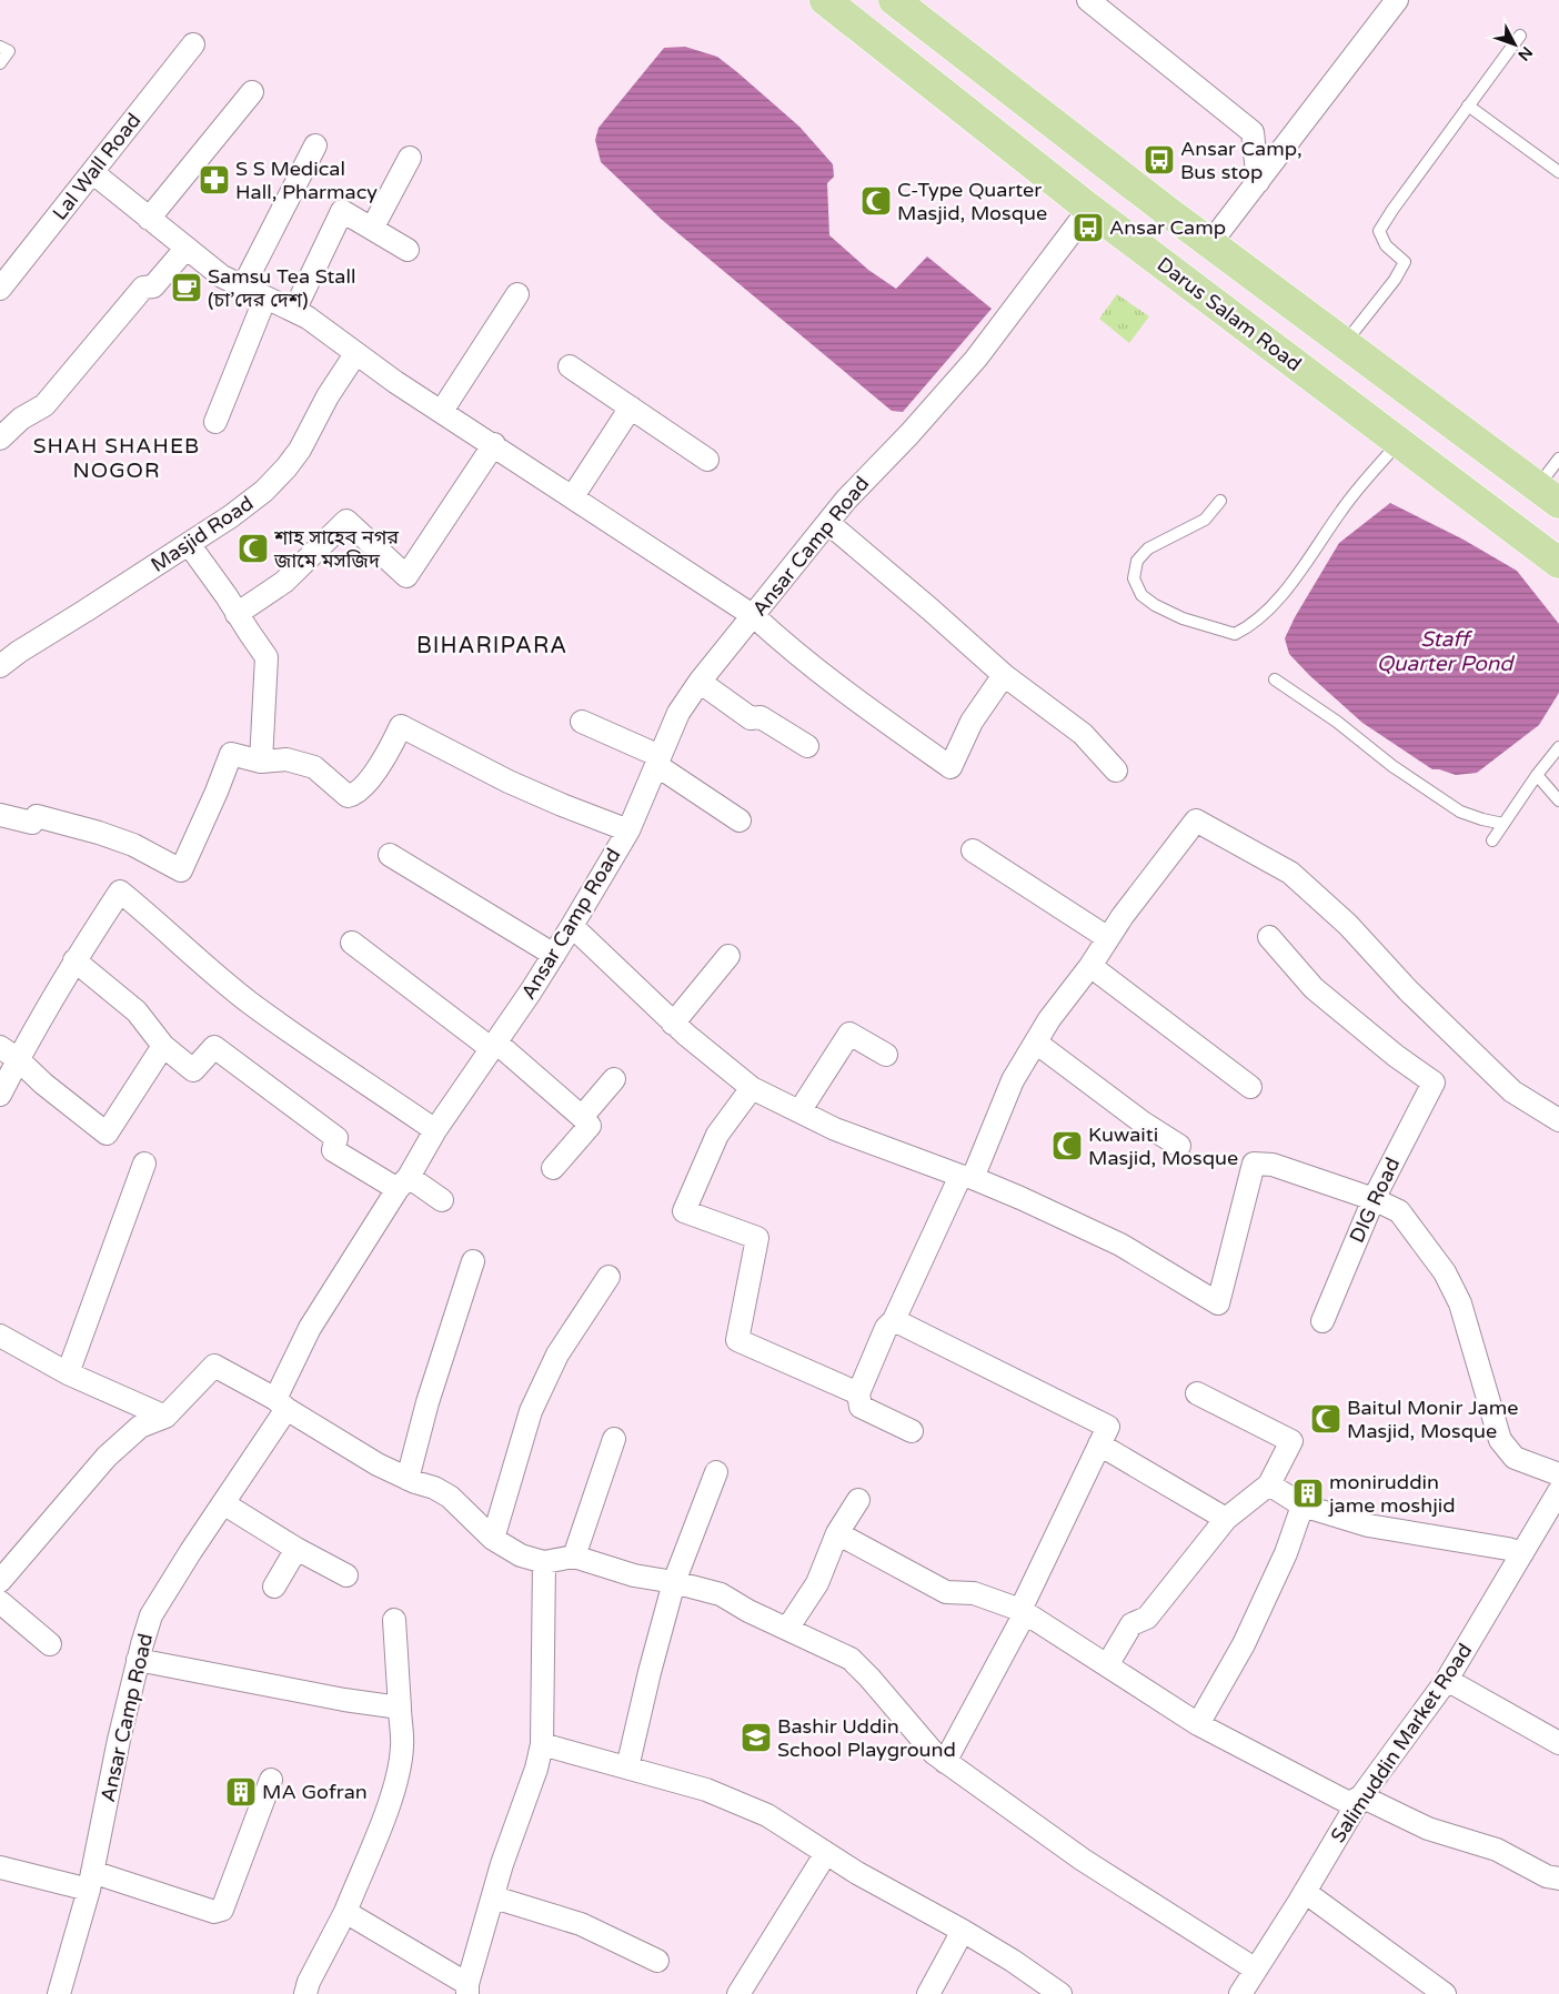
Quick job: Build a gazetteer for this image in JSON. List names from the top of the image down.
{
  "streets": {
    "main road": ["Darus Salam Road"],
    "street": [
      "Lal Wall Road",
      "Masjid Road",
      "Ansar Camp Road",
      "DIG Road",
      "Salimuddin Market Road"
    ]
  },
  "crossings": [
    ["Darus Salam Road", "Ansar Camp Road"]
  ],
  "districts": ["SHAH SHAHEB NOGOR", "BIHARIPARA"],
  "water": ["Staff Quarter Pond"],
  "places": {
    "bus stop": ["Ansar Camp, Bus stop", "Ansar Camp"],
    "pharmacy": ["S S Medical Hall, Pharmacy"],
    "mosque": [
      "C-Type Quarter Masjid, Mosque",
      "শাহ সাহেব নগর জামে মসজিদ",
      "Kuwaiti Masjid, Mosque",
      "Baitul Monir Jame Masjid, Mosque"
    ],
    "cafe": ["Samsu Tea Stall (চা’দের দেশ)"],
    "building": ["moniruddin jame moshjid", "MA Gofran"],
    "school or university": ["Bashir Uddin School Playground"]
  },
  "north": "bottom right"
}
